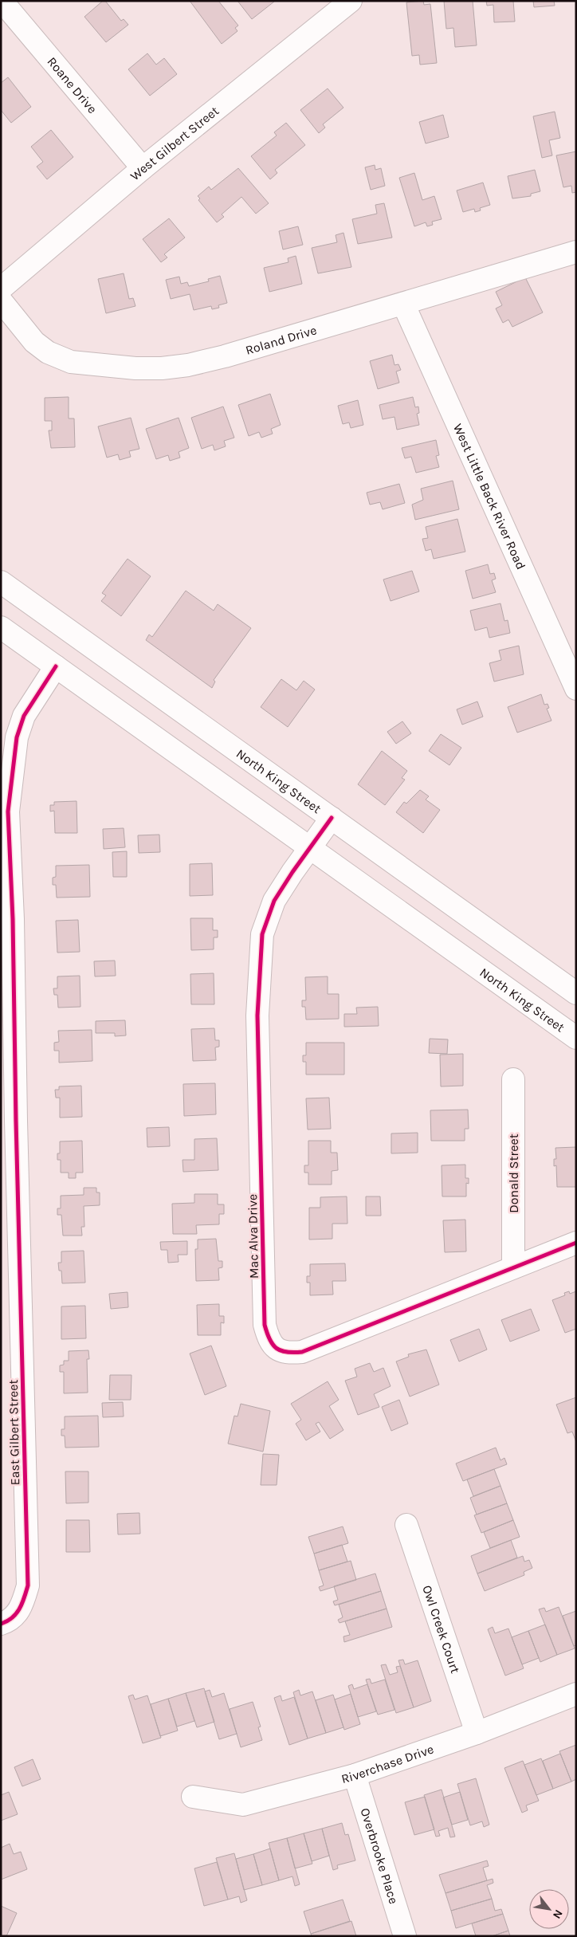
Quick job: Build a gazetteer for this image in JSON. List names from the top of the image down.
{
  "streets": {
    "street": [
      "Roane Drive",
      "West Gilbert Street",
      "Roland Drive",
      "West Little Back River Road",
      "North King Street",
      "Donald Street",
      "Mac Alva Drive",
      "East Gilbert Street",
      "Owl Creek Court",
      "Riverchase Drive",
      "Overbrooke Place"
    ]
  },
  "crossings": [
    ["Roane Drive", "West Gilbert Street"],
    ["Roland Drive", "West Little Back River Road"],
    ["North King Street", "Mac Alva Drive"],
    ["North King Street", "East Gilbert Street"],
    ["Donald Street", "Mac Alva Drive"],
    ["Owl Creek Court", "Riverchase Drive"],
    ["Riverchase Drive", "Overbrooke Place"]
  ],
  "north": "bottom right"
}
